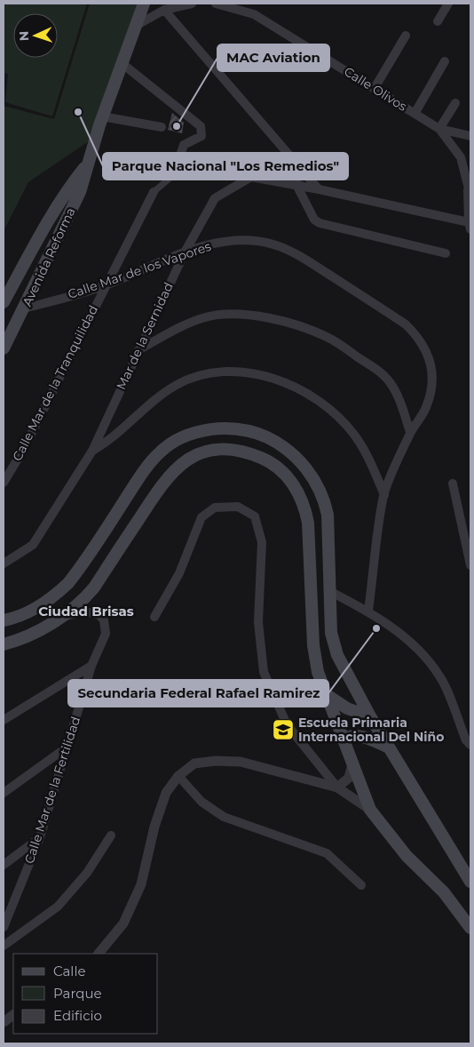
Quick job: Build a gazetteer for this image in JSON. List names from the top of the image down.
{
  "streets": {
    "main road": ["Avenida Reforma"],
    "street": [
      "Calle Olivos",
      "Calle Mar de los Vapores",
      "Mar de la Sernidad",
      "Calle Mar de la Tranquilidad",
      "Calle Mar de la Fertilidad"
    ]
  },
  "crossings": [
    ["Calle Olivos", "Mar de la Sernidad"],
    ["Avenida Reforma", "Calle Mar de los Vapores"],
    ["Calle Mar de los Vapores", "Mar de la Sernidad"],
    ["Calle Mar de los Vapores", "Calle Mar de la Tranquilidad"]
  ],
  "districts": ["Ciudad Brisas"],
  "places": {
    "other": ["Parque Nacional \"Los Remedios\"", "MAC Aviation", "Secundaria Federal Rafael Ramirez"],
    "school or university": ["Escuela Primaria Internacional Del Niño"]
  },
  "legend": ["Calle", "Parque", "Edificio"],
  "north": "left"
}
